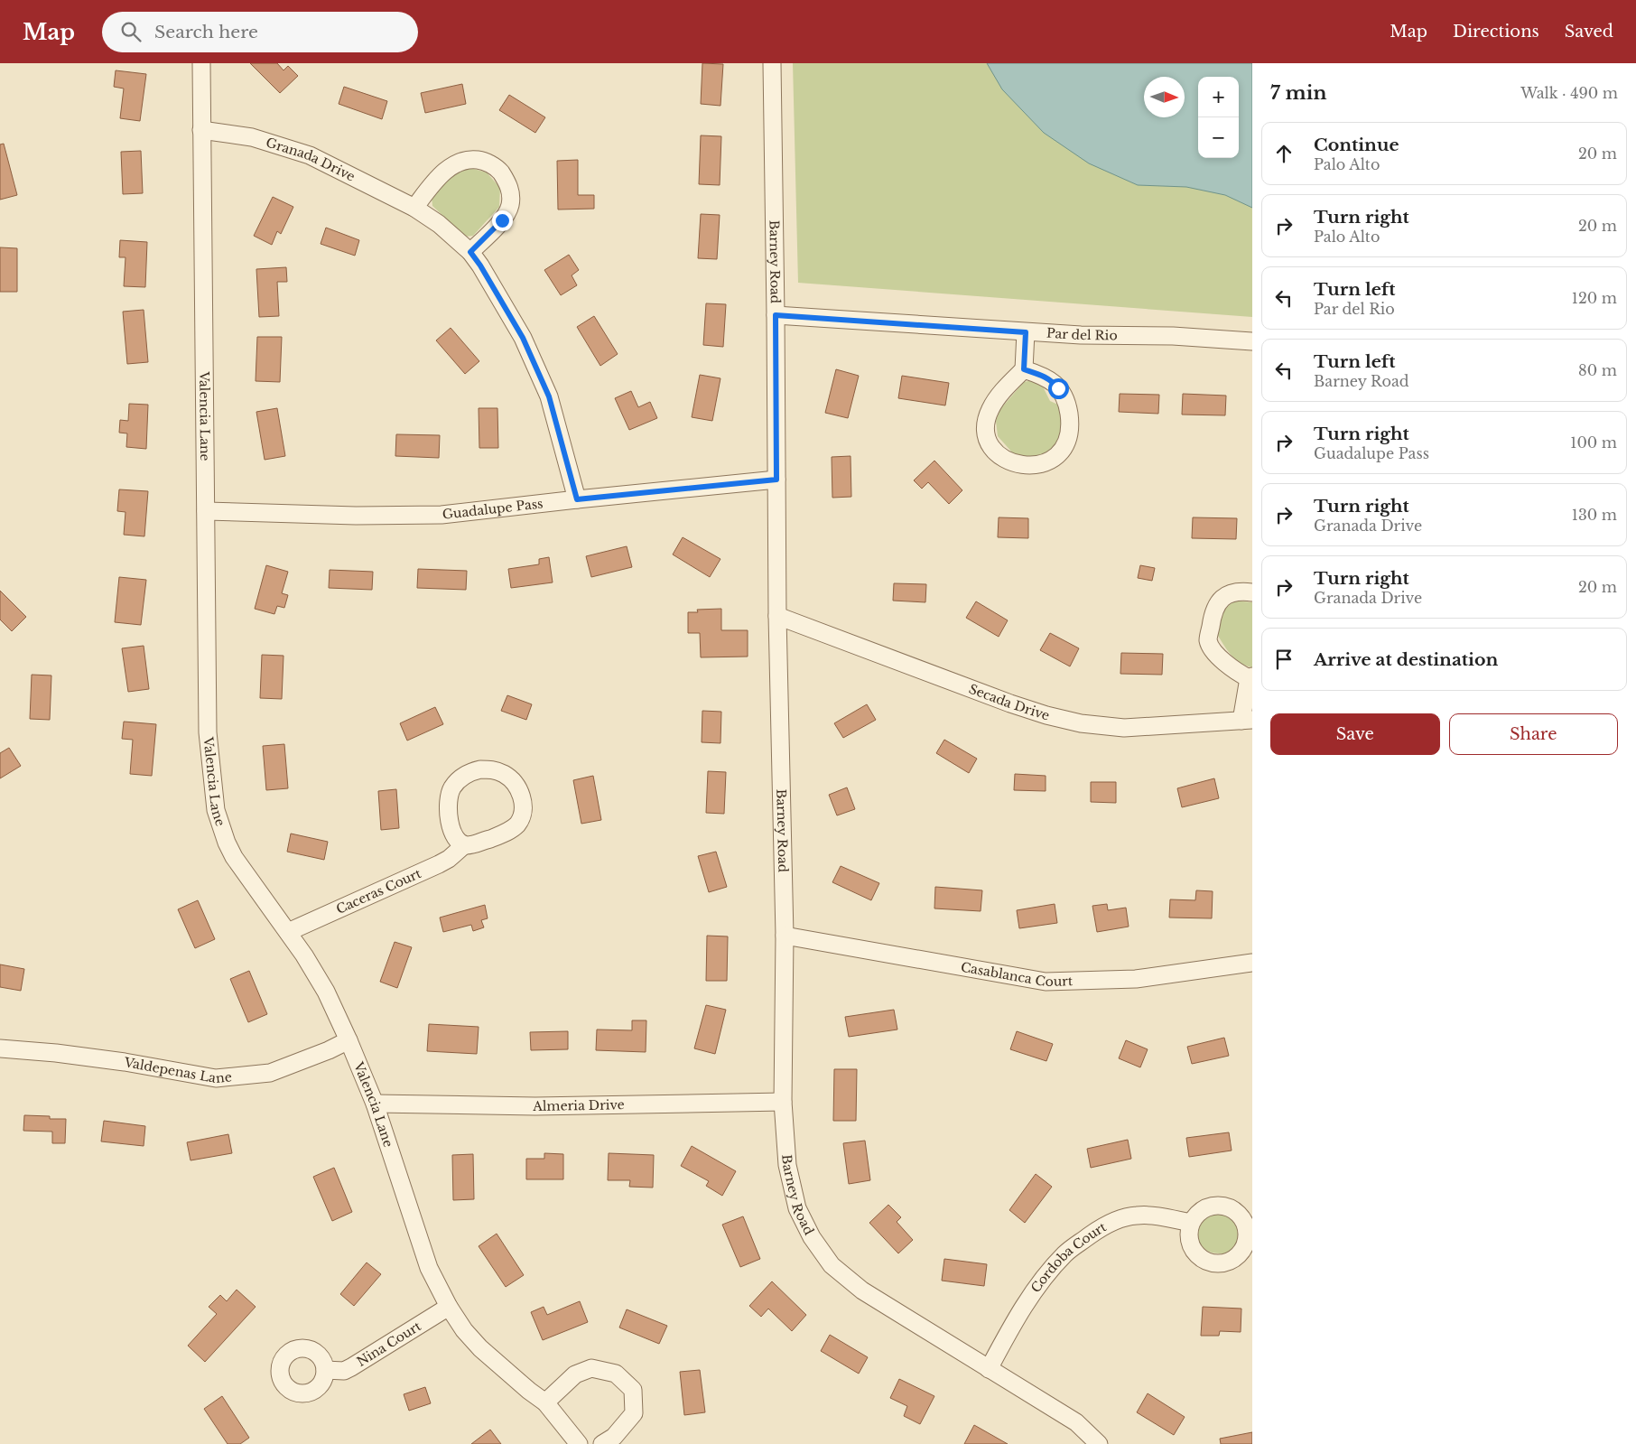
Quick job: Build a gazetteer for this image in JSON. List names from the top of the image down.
{
  "streets": {
    "street": [
      "Granada Drive",
      "Barney Road",
      "Par del Rio",
      "Valencia Lane",
      "Guadalupe Pass",
      "Secada Drive",
      "Caceras Court",
      "Casablanca Court",
      "Valdepenas Lane",
      "Almeria Drive",
      "Cordoba Court",
      "Nina Court"
    ]
  },
  "crossings": [
    ["Granada Drive", "Valencia Lane"],
    ["Granada Drive", "Guadalupe Pass"],
    ["Barney Road", "Par del Rio"],
    ["Barney Road", "Guadalupe Pass"],
    ["Barney Road", "Secada Drive"],
    ["Barney Road", "Casablanca Court"],
    ["Barney Road", "Almeria Drive"],
    ["Barney Road", "Cordoba Court"],
    ["Valencia Lane", "Guadalupe Pass"],
    ["Valencia Lane", "Caceras Court"],
    ["Valencia Lane", "Valdepenas Lane"],
    ["Valencia Lane", "Almeria Drive"],
    ["Valencia Lane", "Nina Court"]
  ],
  "north": "right",
  "page": {
    "header": "Map",
    "search": "Search here",
    "nav": ["Map", "Directions", "Saved"],
    "heading": ["7 min", "Walk · 490 m"],
    "map_buttons": ["+", "−"],
    "list": [
      ["Continue", "Palo Alto", "20 m"],
      ["Turn right", "Palo Alto", "20 m"],
      ["Turn left", "Par del Rio", "120 m"],
      ["Turn left", "Barney Road", "80 m"],
      ["Turn right", "Guadalupe Pass", "100 m"],
      ["Turn right", "Granada Drive", "130 m"],
      ["Turn right", "Granada Drive", "20 m"],
      "Arrive at destination"
    ],
    "buttons": ["Save", "Share"]
  }
}
